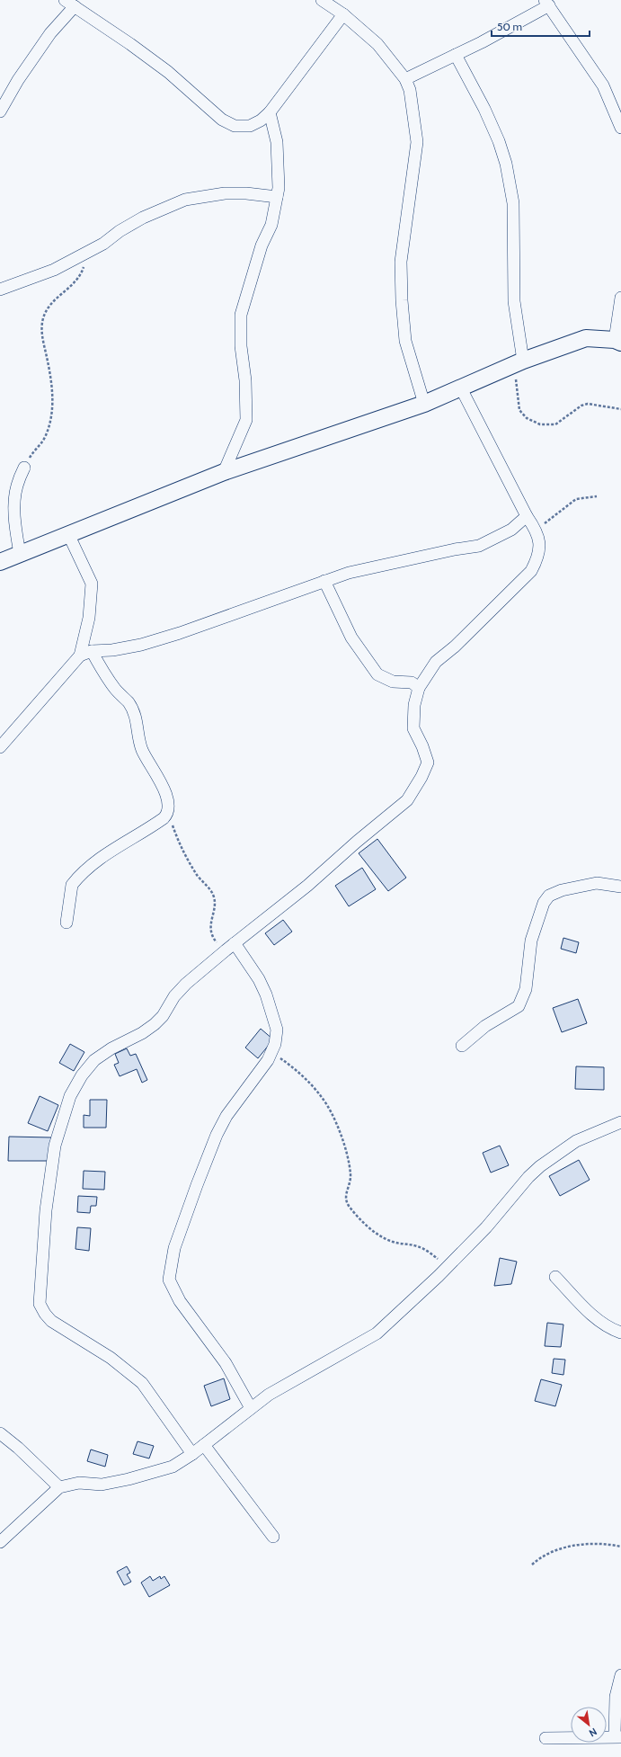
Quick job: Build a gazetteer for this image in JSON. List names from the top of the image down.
{
  "scale_bar": "50 m",
  "north": "bottom right"
}
